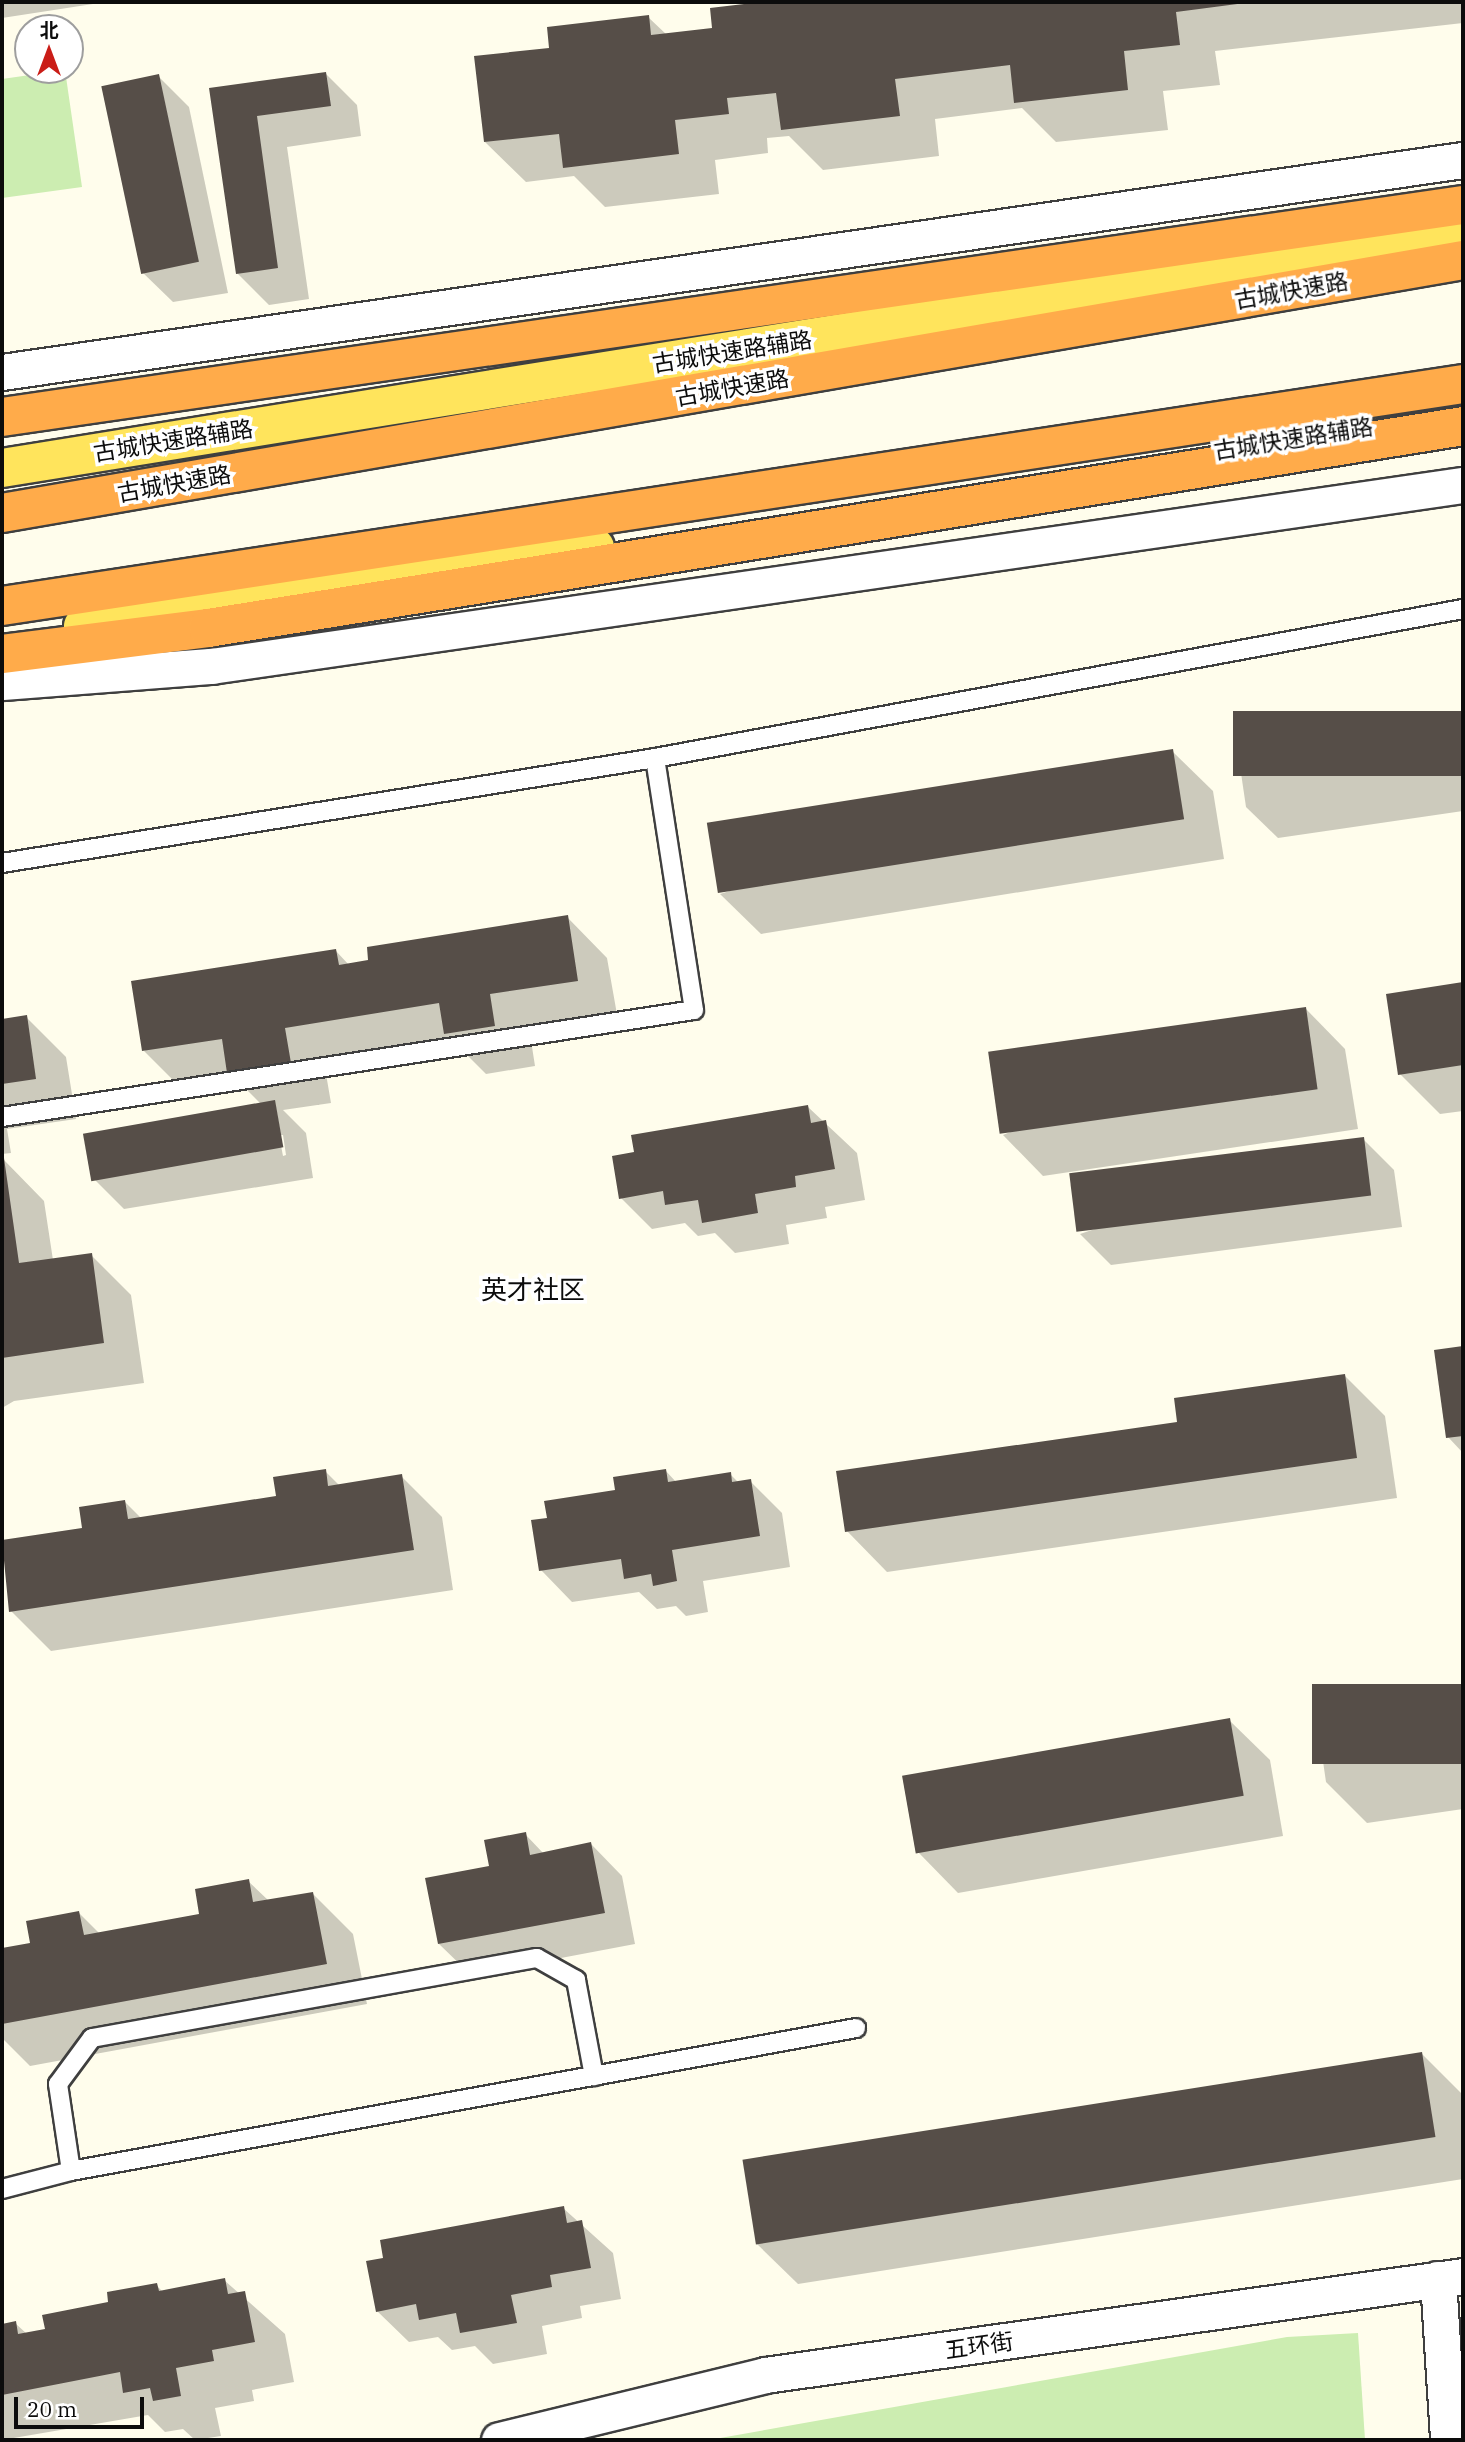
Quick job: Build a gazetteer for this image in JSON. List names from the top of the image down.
{
  "streets": {
    "highway": ["古城快速路"],
    "main road": ["古城快速路辅路"],
    "street": ["五环街"]
  },
  "districts": ["英才社区"],
  "scale_bar": "20 m",
  "north": "top"
}
